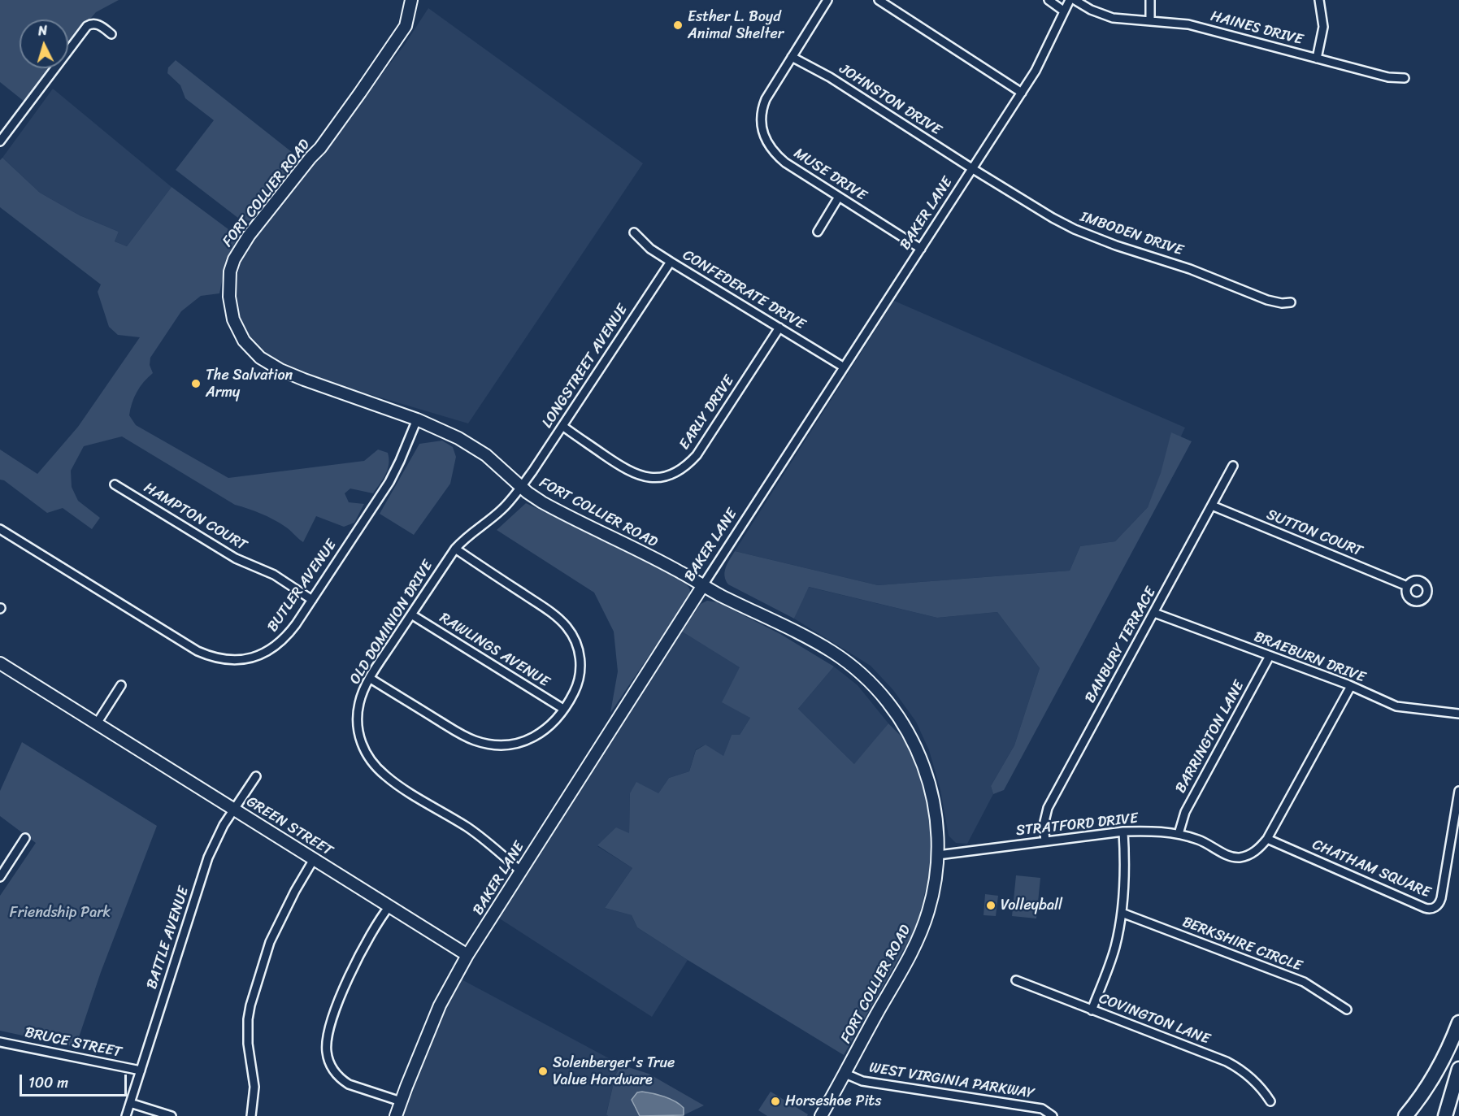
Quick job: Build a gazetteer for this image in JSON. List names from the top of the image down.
{
  "streets": {
    "street": [
      "HAINES DRIVE",
      "JOHNSTON DRIVE",
      "MUSE DRIVE",
      "FORT COLLIER ROAD",
      "BAKER LANE",
      "IMBODEN DRIVE",
      "CONFEDERATE DRIVE",
      "LONGSTREET AVENUE",
      "EARLY DRIVE",
      "HAMPTON COURT",
      "SUTTON COURT",
      "BUTLER AVENUE",
      "OLD DOMINION DRIVE",
      "BANBURY TERRACE",
      "RAWLINGS AVENUE",
      "BRAEBURN DRIVE",
      "BARRINGTON LANE",
      "STRATFORD DRIVE",
      "GREEN STREET",
      "CHATHAM SQUARE",
      "BATTLE AVENUE",
      "BERKSHIRE CIRCLE",
      "COVINGTON LANE",
      "BRUCE STREET",
      "WEST VIRGINIA PARKWAY"
    ]
  },
  "crossings": [
    ["JOHNSTON DRIVE", "MUSE DRIVE"],
    ["JOHNSTON DRIVE", "BAKER LANE"],
    ["JOHNSTON DRIVE", "IMBODEN DRIVE"],
    ["MUSE DRIVE", "BAKER LANE"],
    ["FORT COLLIER ROAD", "BAKER LANE"],
    ["FORT COLLIER ROAD", "LONGSTREET AVENUE"],
    ["FORT COLLIER ROAD", "BUTLER AVENUE"],
    ["FORT COLLIER ROAD", "OLD DOMINION DRIVE"],
    ["FORT COLLIER ROAD", "STRATFORD DRIVE"],
    ["FORT COLLIER ROAD", "WEST VIRGINIA PARKWAY"],
    ["BAKER LANE", "IMBODEN DRIVE"],
    ["BAKER LANE", "CONFEDERATE DRIVE"],
    ["BAKER LANE", "OLD DOMINION DRIVE"],
    ["BAKER LANE", "GREEN STREET"],
    ["CONFEDERATE DRIVE", "LONGSTREET AVENUE"],
    ["CONFEDERATE DRIVE", "EARLY DRIVE"],
    ["LONGSTREET AVENUE", "EARLY DRIVE"],
    ["LONGSTREET AVENUE", "OLD DOMINION DRIVE"],
    ["HAMPTON COURT", "BUTLER AVENUE"],
    ["SUTTON COURT", "BANBURY TERRACE"],
    ["OLD DOMINION DRIVE", "RAWLINGS AVENUE"],
    ["BANBURY TERRACE", "BRAEBURN DRIVE"],
    ["BANBURY TERRACE", "STRATFORD DRIVE"],
    ["BRAEBURN DRIVE", "BARRINGTON LANE"],
    ["BRAEBURN DRIVE", "STRATFORD DRIVE"],
    ["BARRINGTON LANE", "STRATFORD DRIVE"],
    ["STRATFORD DRIVE", "CHATHAM SQUARE"],
    ["GREEN STREET", "BATTLE AVENUE"],
    ["BATTLE AVENUE", "BRUCE STREET"]
  ],
  "parks": ["Friendship Park"],
  "places": [
    "Esther L. Boyd Animal Shelter",
    "The Salvation Army",
    "Volleyball",
    "Solenberger's True Value Hardware",
    "Horseshoe Pits"
  ],
  "scale_bar": "100 m",
  "north": "top"
}
